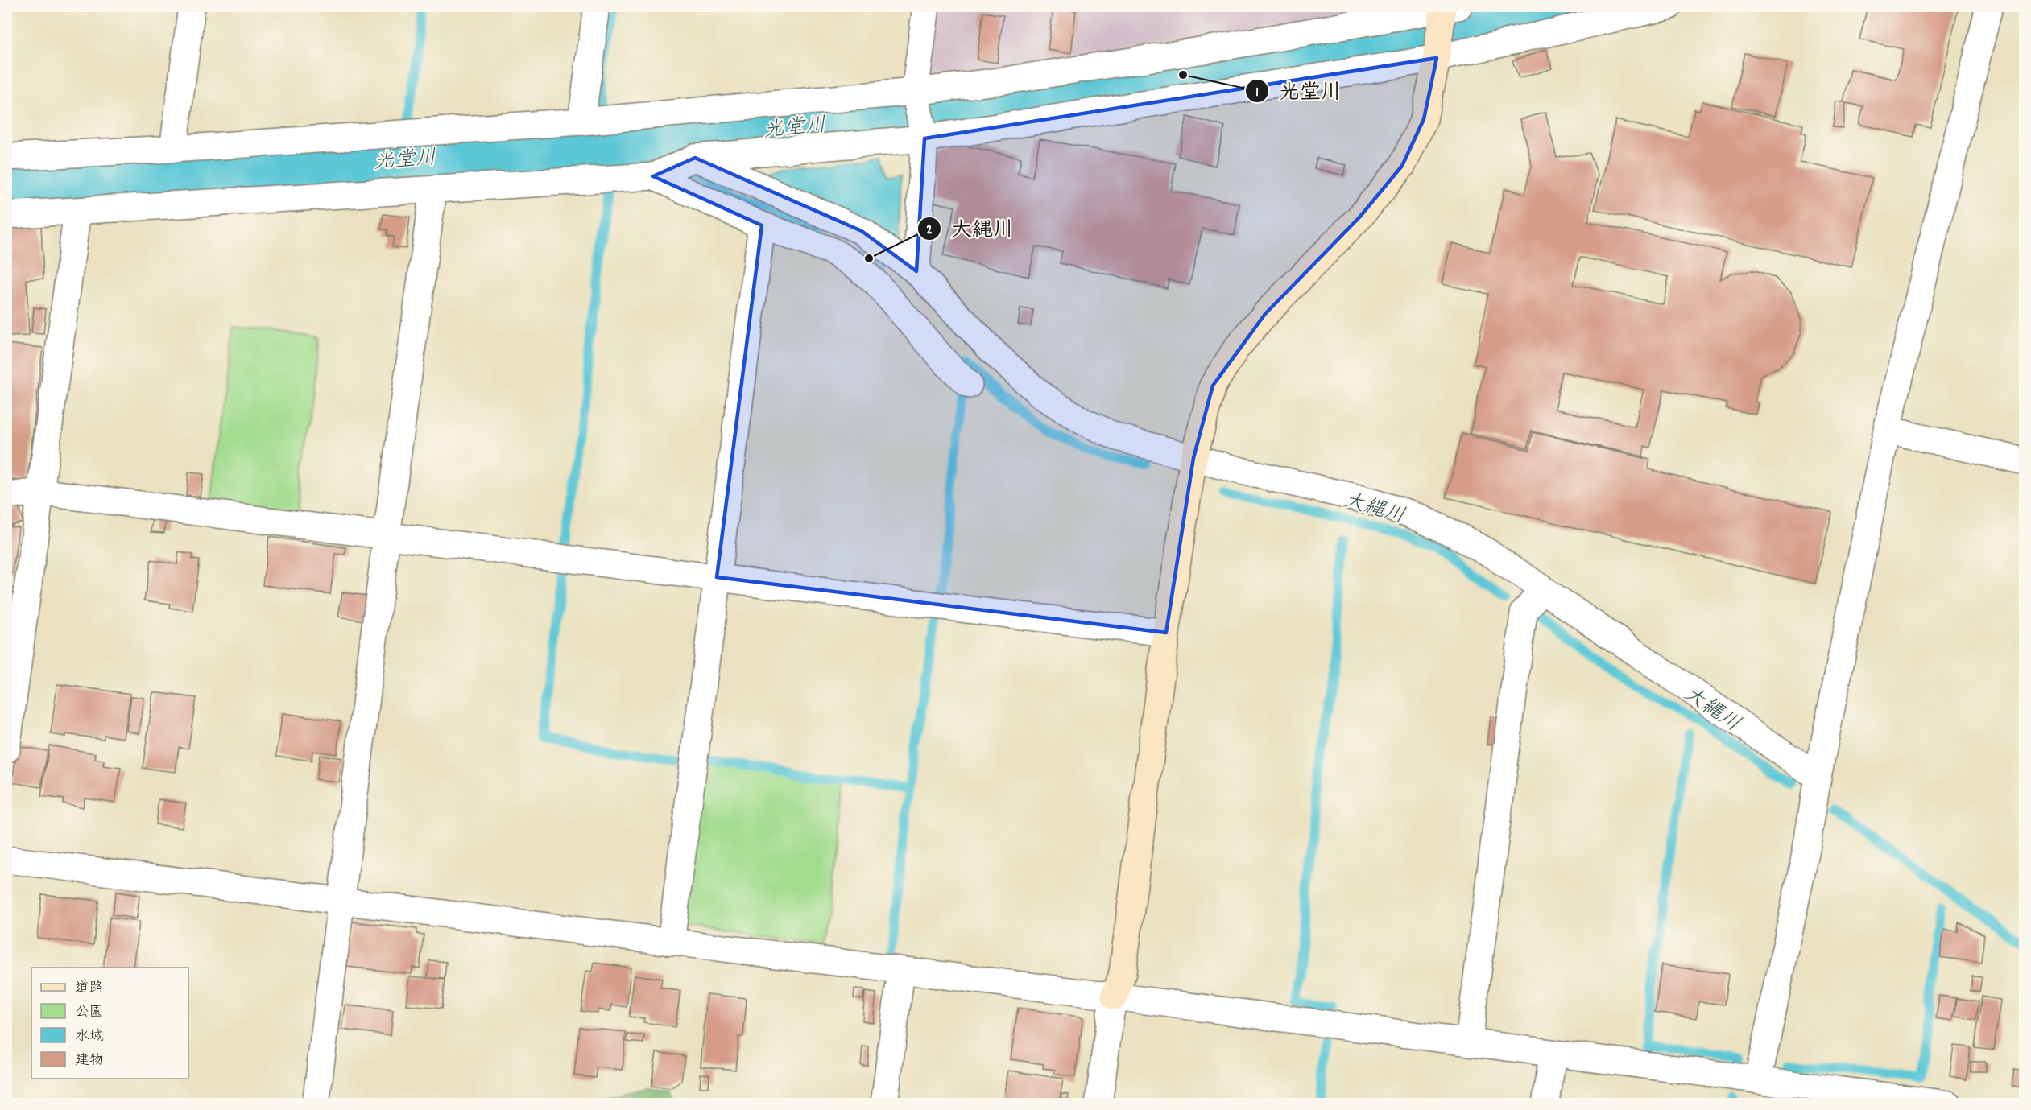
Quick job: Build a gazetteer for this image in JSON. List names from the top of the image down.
{
  "water": ["光堂川", "大縄川"],
  "places": ["光堂川", "大縄川"],
  "legend": [
    "道路",
    "公園",
    "水域",
    "建物"
  ]
}
